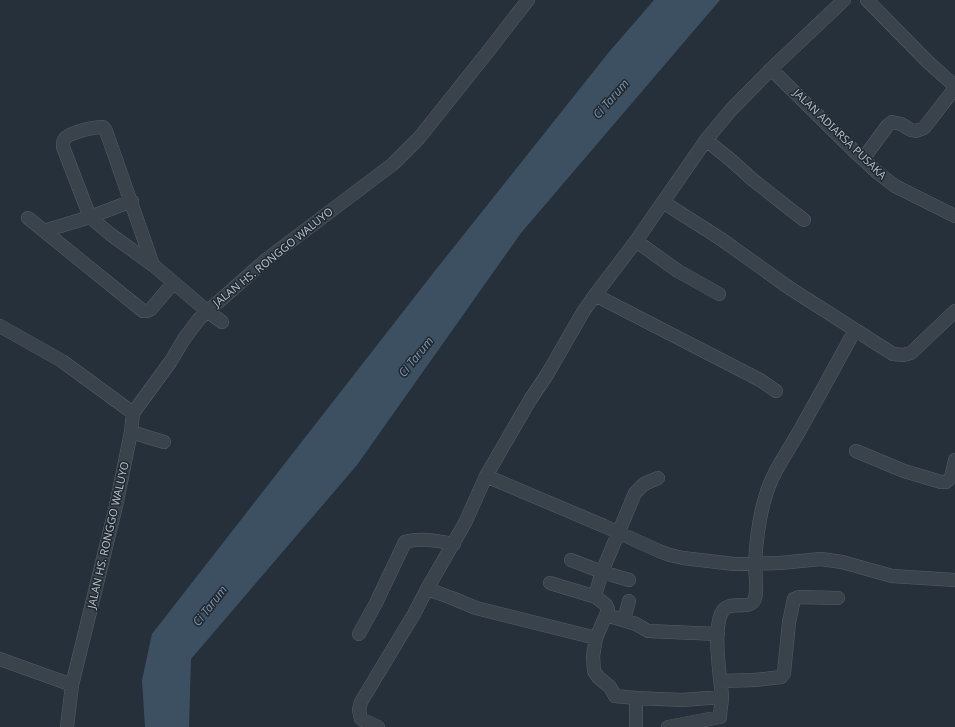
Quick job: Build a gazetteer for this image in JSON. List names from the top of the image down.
{
  "streets": {
    "street": ["JALAN ADIARSA PUSAKA", "JALAN HS. RONGGO WALUYO"]
  },
  "water": ["Ci Tarum"]
}
